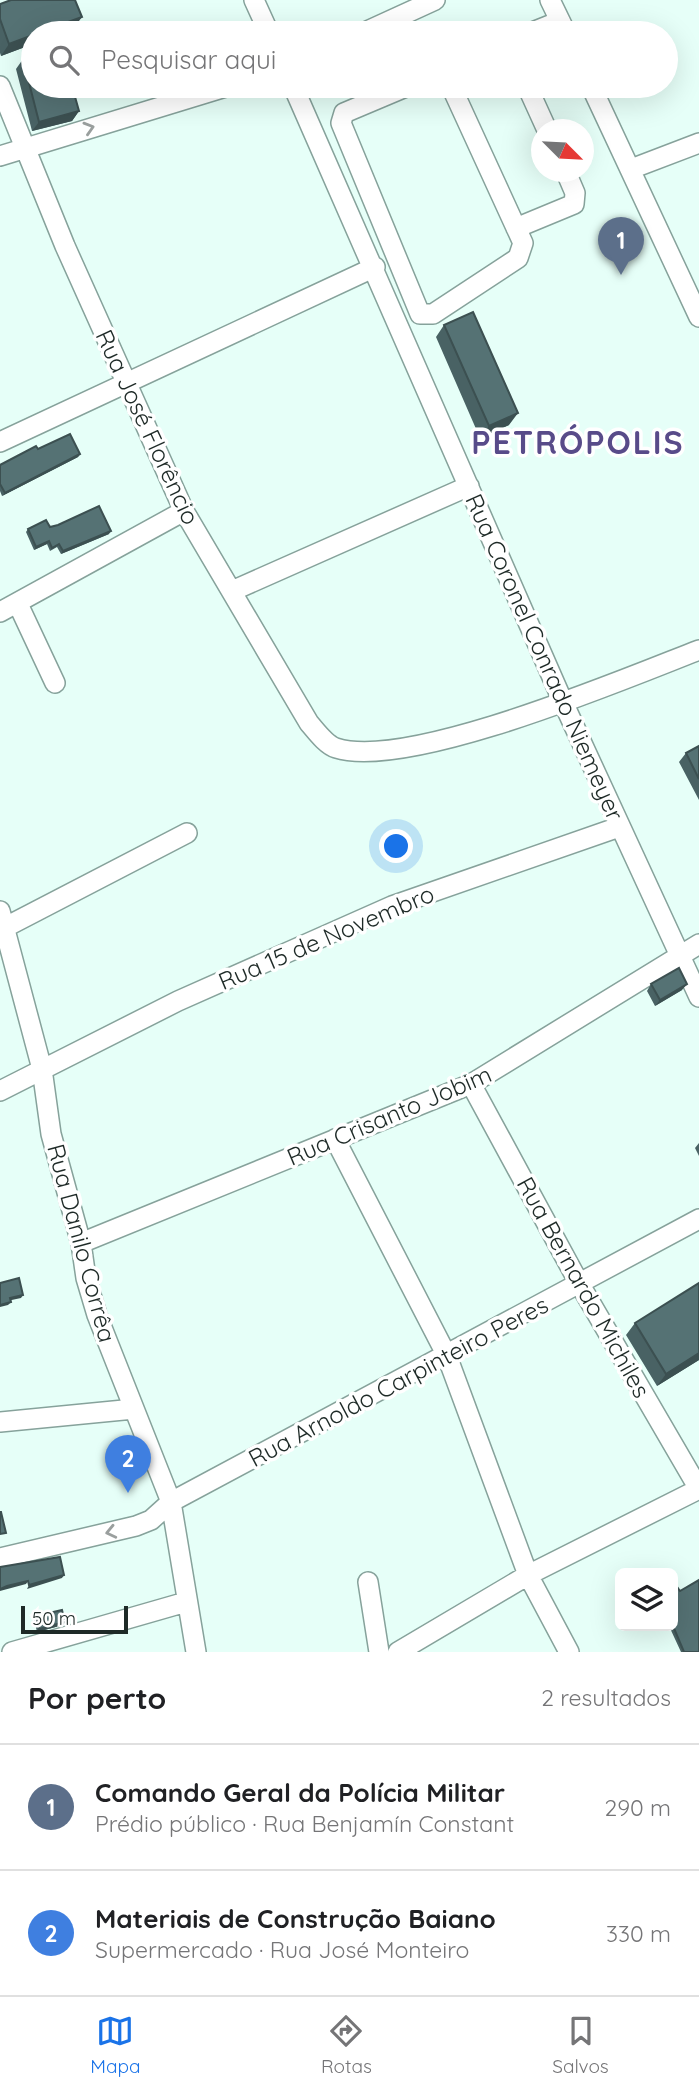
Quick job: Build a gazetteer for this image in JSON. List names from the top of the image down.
{
  "streets": {
    "street": [
      "Rua José Florêncio",
      "Rua Coronel Conrado Niemeyer",
      "Rua 15 de Novembro",
      "Rua Crisanto Jobim",
      "Rua Danilo Corrêa",
      "Rua Bernardo Michiles",
      "Rua Arnoldo Carpinteiro Peres"
    ]
  },
  "crossings": [
    ["Rua José Florêncio", "Rua Coronel Conrado Niemeyer"],
    ["Rua Coronel Conrado Niemeyer", "Rua 15 de Novembro"],
    ["Rua Coronel Conrado Niemeyer", "Rua Crisanto Jobim"],
    ["Rua 15 de Novembro", "Rua Danilo Corrêa"],
    ["Rua Crisanto Jobim", "Rua Danilo Corrêa"],
    ["Rua Crisanto Jobim", "Rua Bernardo Michiles"],
    ["Rua Danilo Corrêa", "Rua Arnoldo Carpinteiro Peres"],
    ["Rua Bernardo Michiles", "Rua Arnoldo Carpinteiro Peres"]
  ],
  "districts": ["PETRÓPOLIS"],
  "scale_bar": "50 m",
  "north": "bottom right",
  "page": {
    "search": "Pesquisar aqui",
    "pins": ["1", "2"],
    "scale": "50 m",
    "heading": ["Por perto", "2 resultados"],
    "list": [
      {
        "mark": "1",
        "name": "Comando Geral da Polícia Militar",
        "note": "Prédio público · Rua Benjamín Constant",
        "value": "290 m"
      },
      {
        "mark": "2",
        "name": "Materiais de Construção Baiano",
        "note": "Supermercado · Rua José Monteiro",
        "value": "330 m"
      }
    ],
    "nav": ["Mapa", "Rotas", "Salvos"]
  }
}
